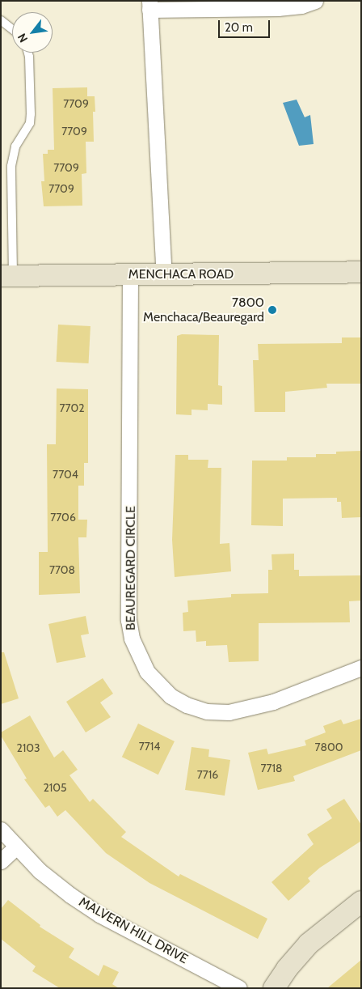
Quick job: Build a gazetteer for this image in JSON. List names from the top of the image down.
{
  "streets": {
    "main road": ["MENCHACA ROAD"],
    "street": ["BEAUREGARD CIRCLE", "MALVERN HILL DRIVE"]
  },
  "crossings": [
    ["MENCHACA ROAD", "BEAUREGARD CIRCLE"]
  ],
  "places": ["7800 Menchaca/Beauregard"],
  "house_numbers": [
    "7709",
    "7709",
    "7709",
    "7709",
    "7702",
    "7704",
    "7706",
    "7708",
    "7714",
    "7800",
    "2103",
    "7718",
    "7716",
    "2105"
  ],
  "scale_bar": "20 m",
  "north": "bottom left"
}
